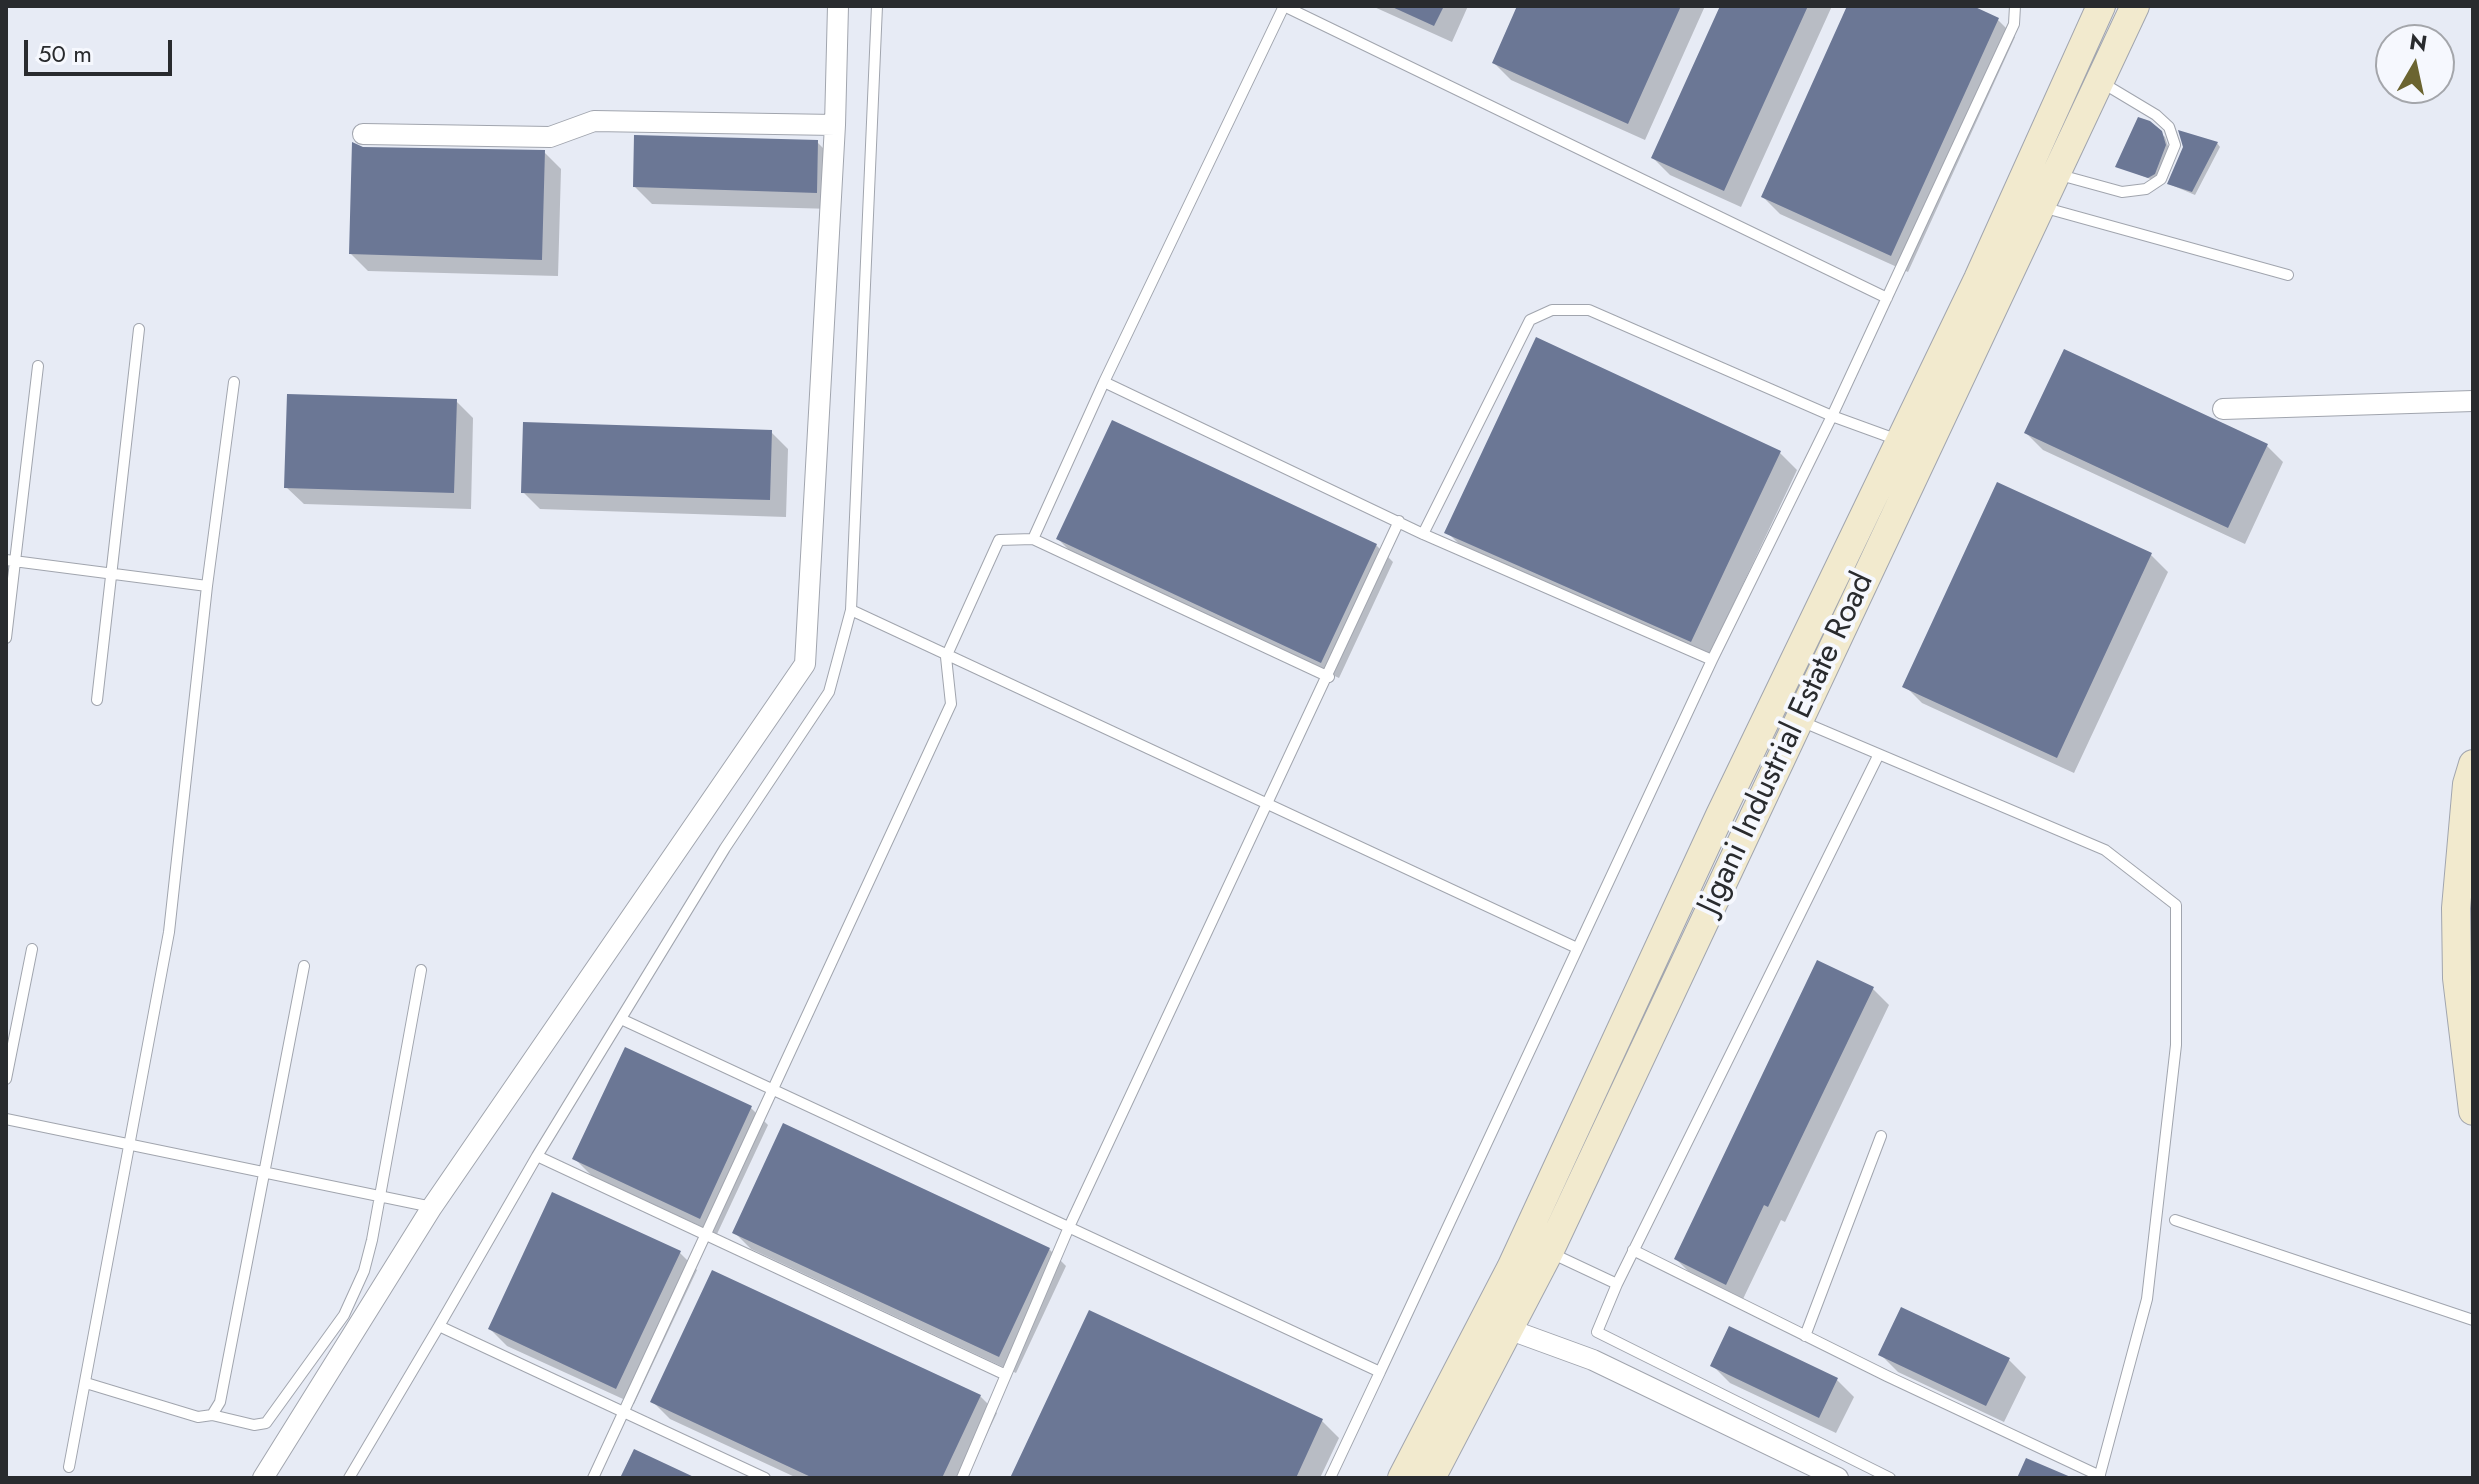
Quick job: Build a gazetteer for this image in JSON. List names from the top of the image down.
{
  "streets": {
    "main road": ["Jigani Industrial Estate Road"]
  },
  "scale_bar": "50 m",
  "north": "top"
}
